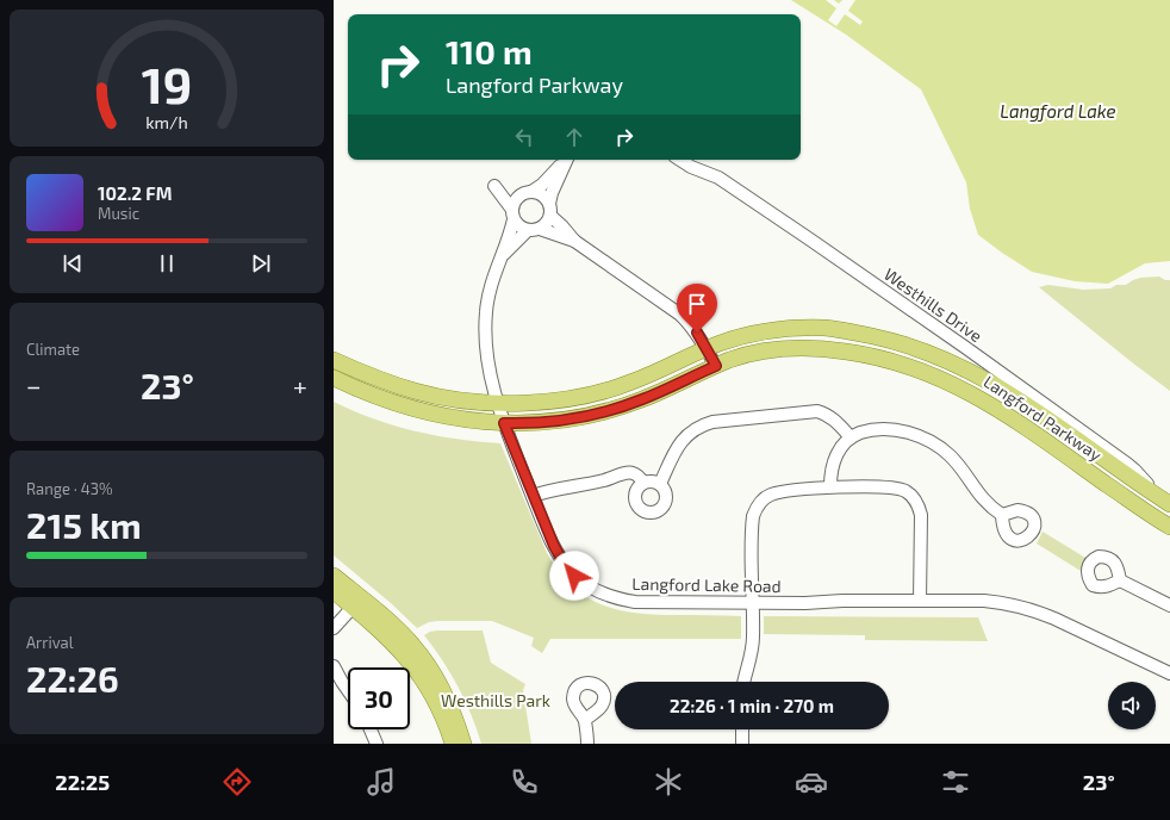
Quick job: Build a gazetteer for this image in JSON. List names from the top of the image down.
{
  "streets": {
    "main road": ["Langford Parkway"],
    "street": ["Westhills Drive", "Langford Lake Road"]
  },
  "crossings": [
    ["Westhills Drive", "Langford Parkway"],
    ["Langford Parkway", "Langford Lake Road"]
  ],
  "water": ["Langford Lake"],
  "parks": ["Westhills Park"],
  "page": {
    "turn": ["110 m", "Langford Parkway"],
    "song": ["102.2 FM", "Music"],
    "tile": [
      "Climate",
      ["Range · 43%", "215 km"],
      ["Arrival", "22:26"]
    ],
    "heat": ["−", "23°", "+"],
    "limit": "30",
    "trip": "22:26 · 1 min · 270 m",
    "tabs": ["22:25", "23°"],
    "gauge": ["19", "km/h"]
  }
}
